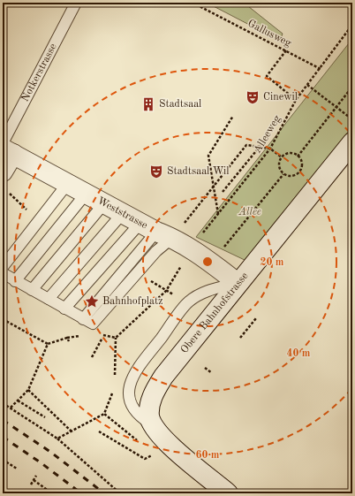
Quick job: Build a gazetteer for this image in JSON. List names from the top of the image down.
{
  "streets": {
    "street": ["Weststrasse", "Obere Bahnhofstrasse"],
    "lane": ["Notkerstrasse"],
    "path": ["Gallusweg", "Alleeweg"]
  },
  "crossings": [
    ["Gallusweg", "Alleeweg"],
    ["Notkerstrasse", "Weststrasse"],
    ["Alleeweg", "Weststrasse"],
    ["Weststrasse", "Obere Bahnhofstrasse"]
  ],
  "parks": ["Allee"],
  "places": {
    "theatre": ["Cinewil", "Stadtsaal Wil"],
    "building": ["Stadtsaal"],
    "place": ["Bahnhofplatz"]
  },
  "rings": ["20 m", "40 m", "60 m"]
}
